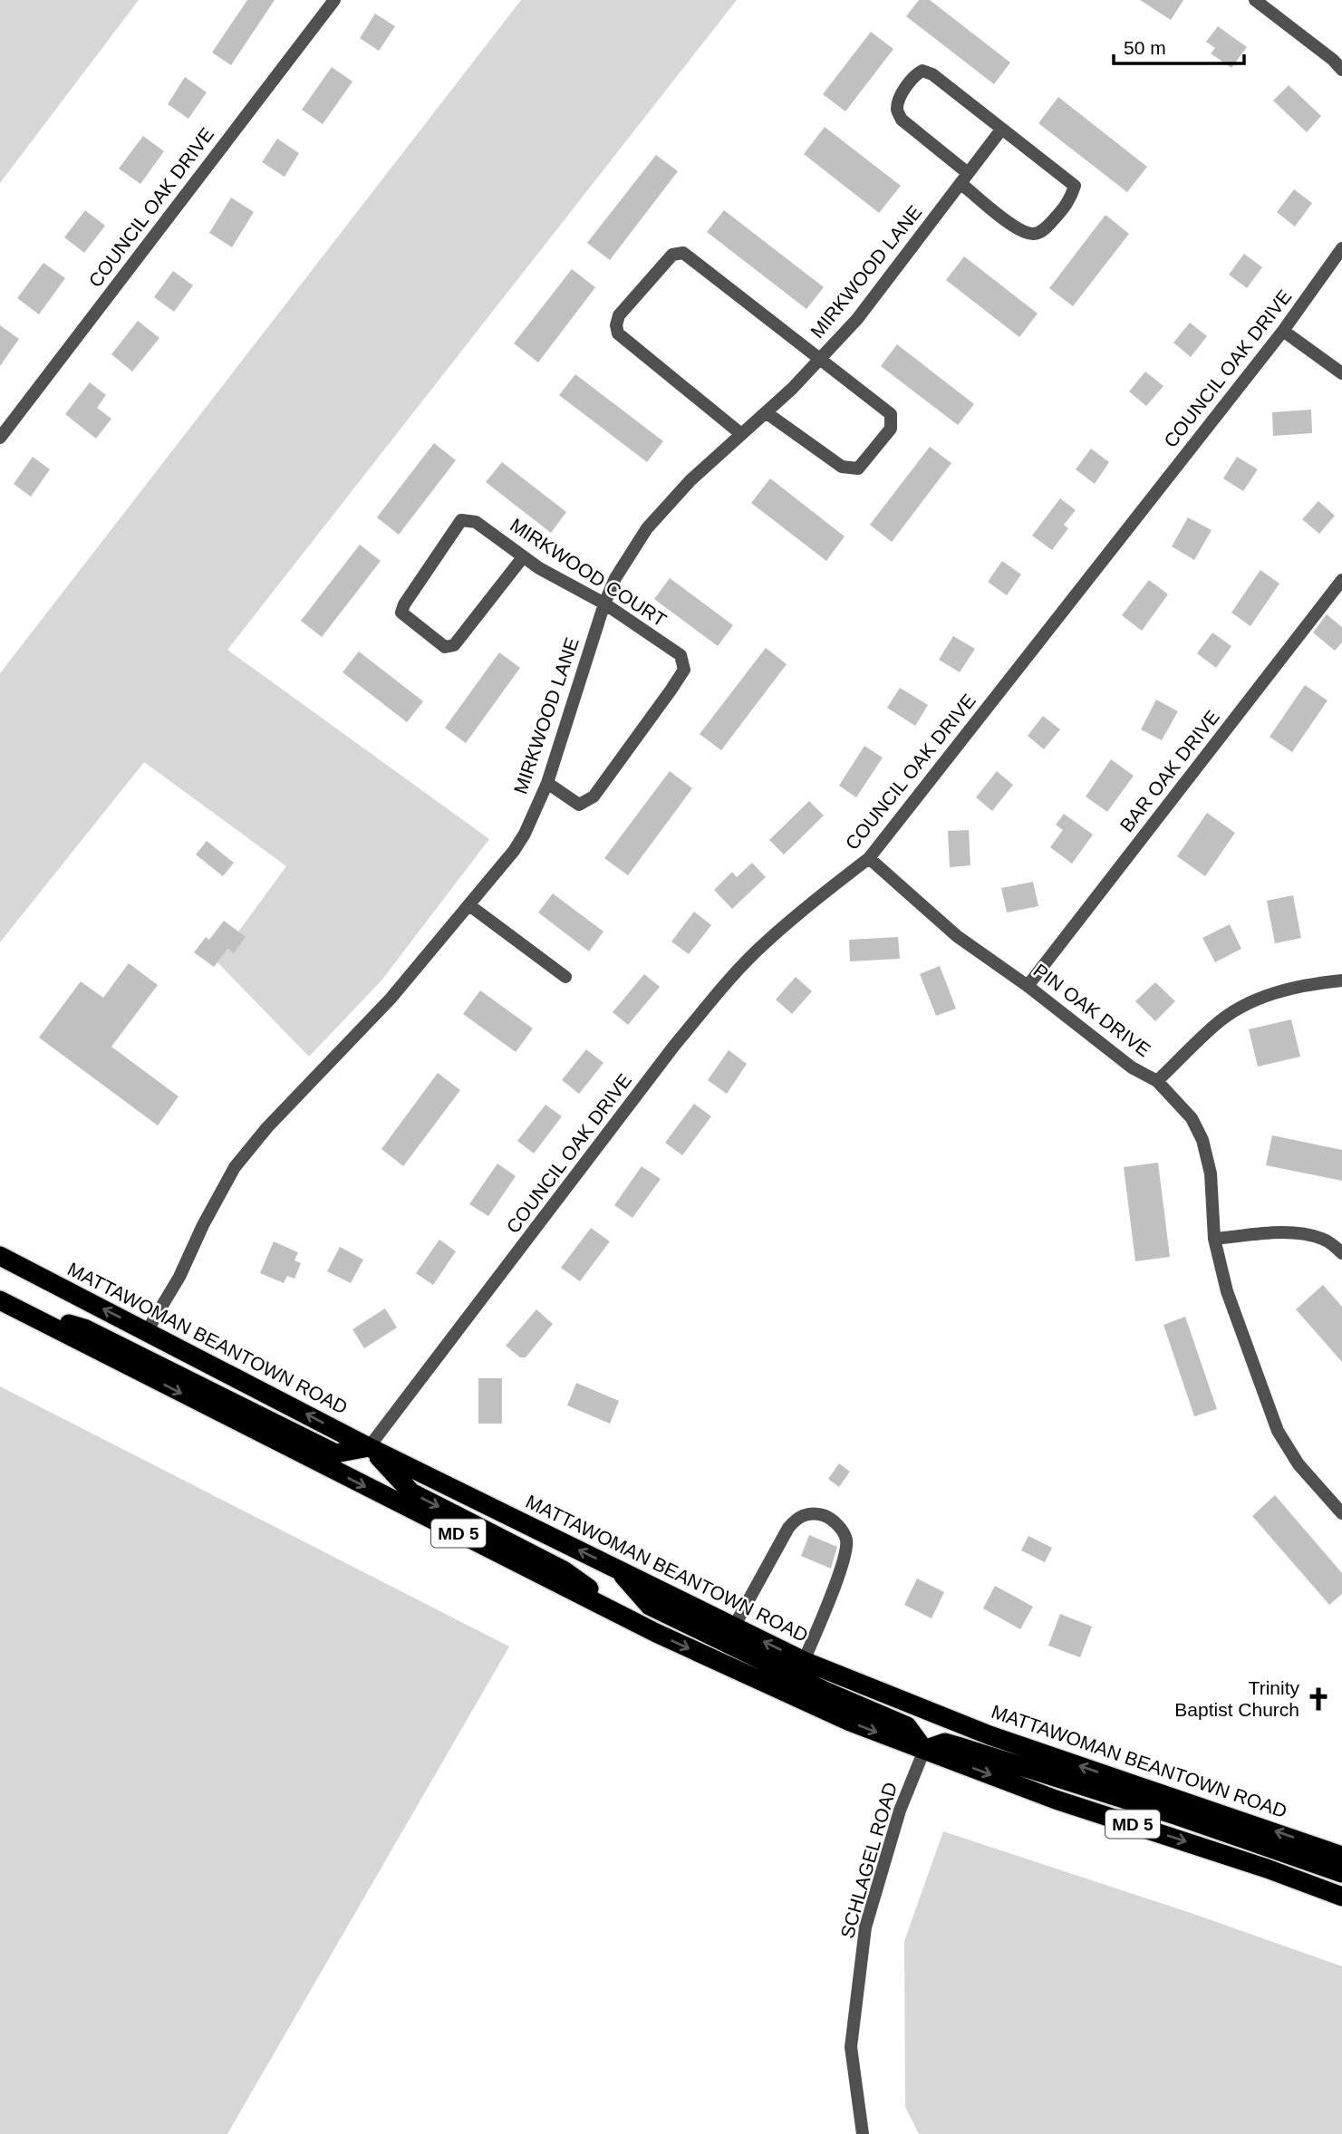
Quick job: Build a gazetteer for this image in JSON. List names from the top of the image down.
{
  "streets": {
    "highway": ["MATTAWOMAN BEANTOWN ROAD", "MD 5"],
    "street": [
      "COUNCIL OAK DRIVE",
      "MIRKWOOD LANE",
      "MIRKWOOD COURT",
      "BAR OAK DRIVE",
      "PIN OAK DRIVE",
      "SCHLAGEL ROAD"
    ]
  },
  "crossings": [
    ["COUNCIL OAK DRIVE", "PIN OAK DRIVE"],
    ["COUNCIL OAK DRIVE", "MATTAWOMAN BEANTOWN ROAD"],
    ["MIRKWOOD LANE", "MIRKWOOD COURT"],
    ["MIRKWOOD LANE", "MATTAWOMAN BEANTOWN ROAD"],
    ["BAR OAK DRIVE", "PIN OAK DRIVE"],
    ["MD 5", "SCHLAGEL ROAD"]
  ],
  "places": {
    "church": ["Trinity Baptist Church"]
  },
  "scale_bar": "50 m"
}
